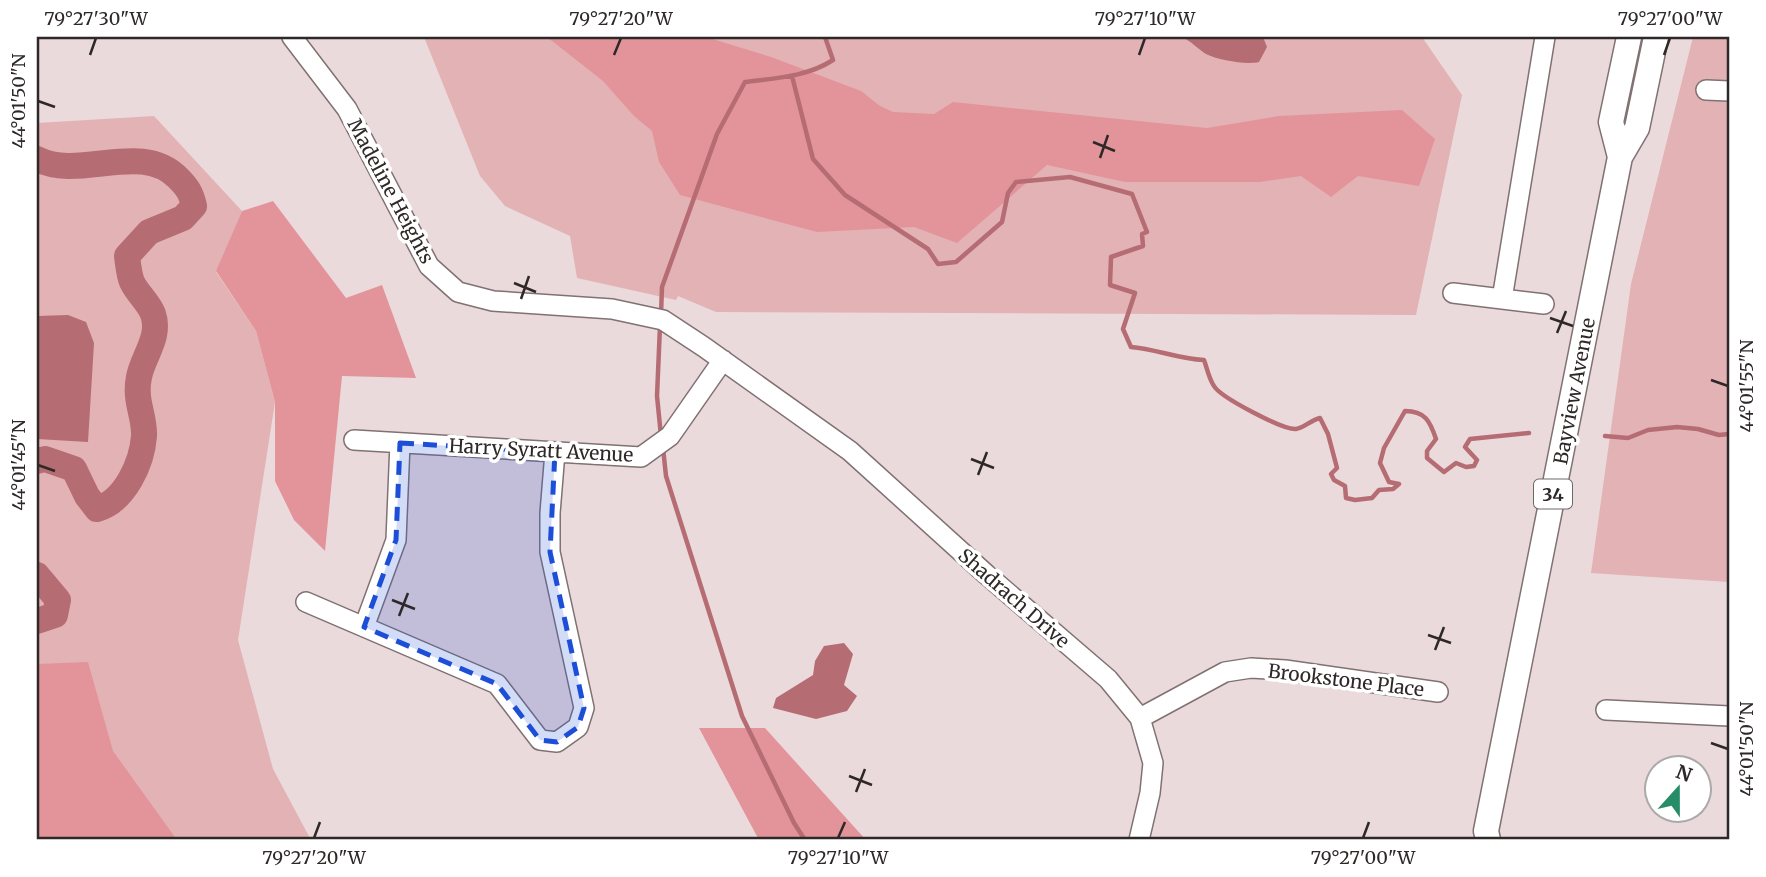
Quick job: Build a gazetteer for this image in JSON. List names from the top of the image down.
{
  "streets": {
    "main road": ["Bayview Avenue", "34"],
    "street": [
      "Madeline Heights",
      "Harry Syratt Avenue",
      "Shadrach Drive",
      "Brookstone Place"
    ]
  },
  "crossings": [
    ["Madeline Heights", "Harry Syratt Avenue"],
    ["Madeline Heights", "Shadrach Drive"],
    ["Shadrach Drive", "Brookstone Place"]
  ],
  "north": "top",
  "coordinates": [
    "79°27'30\"W",
    "79°27'20\"W",
    "79°27'10\"W",
    "79°27'00\"W",
    "44°01'50\"N",
    "44°01'55\"N",
    "44°01'45\"N"
  ]
}
